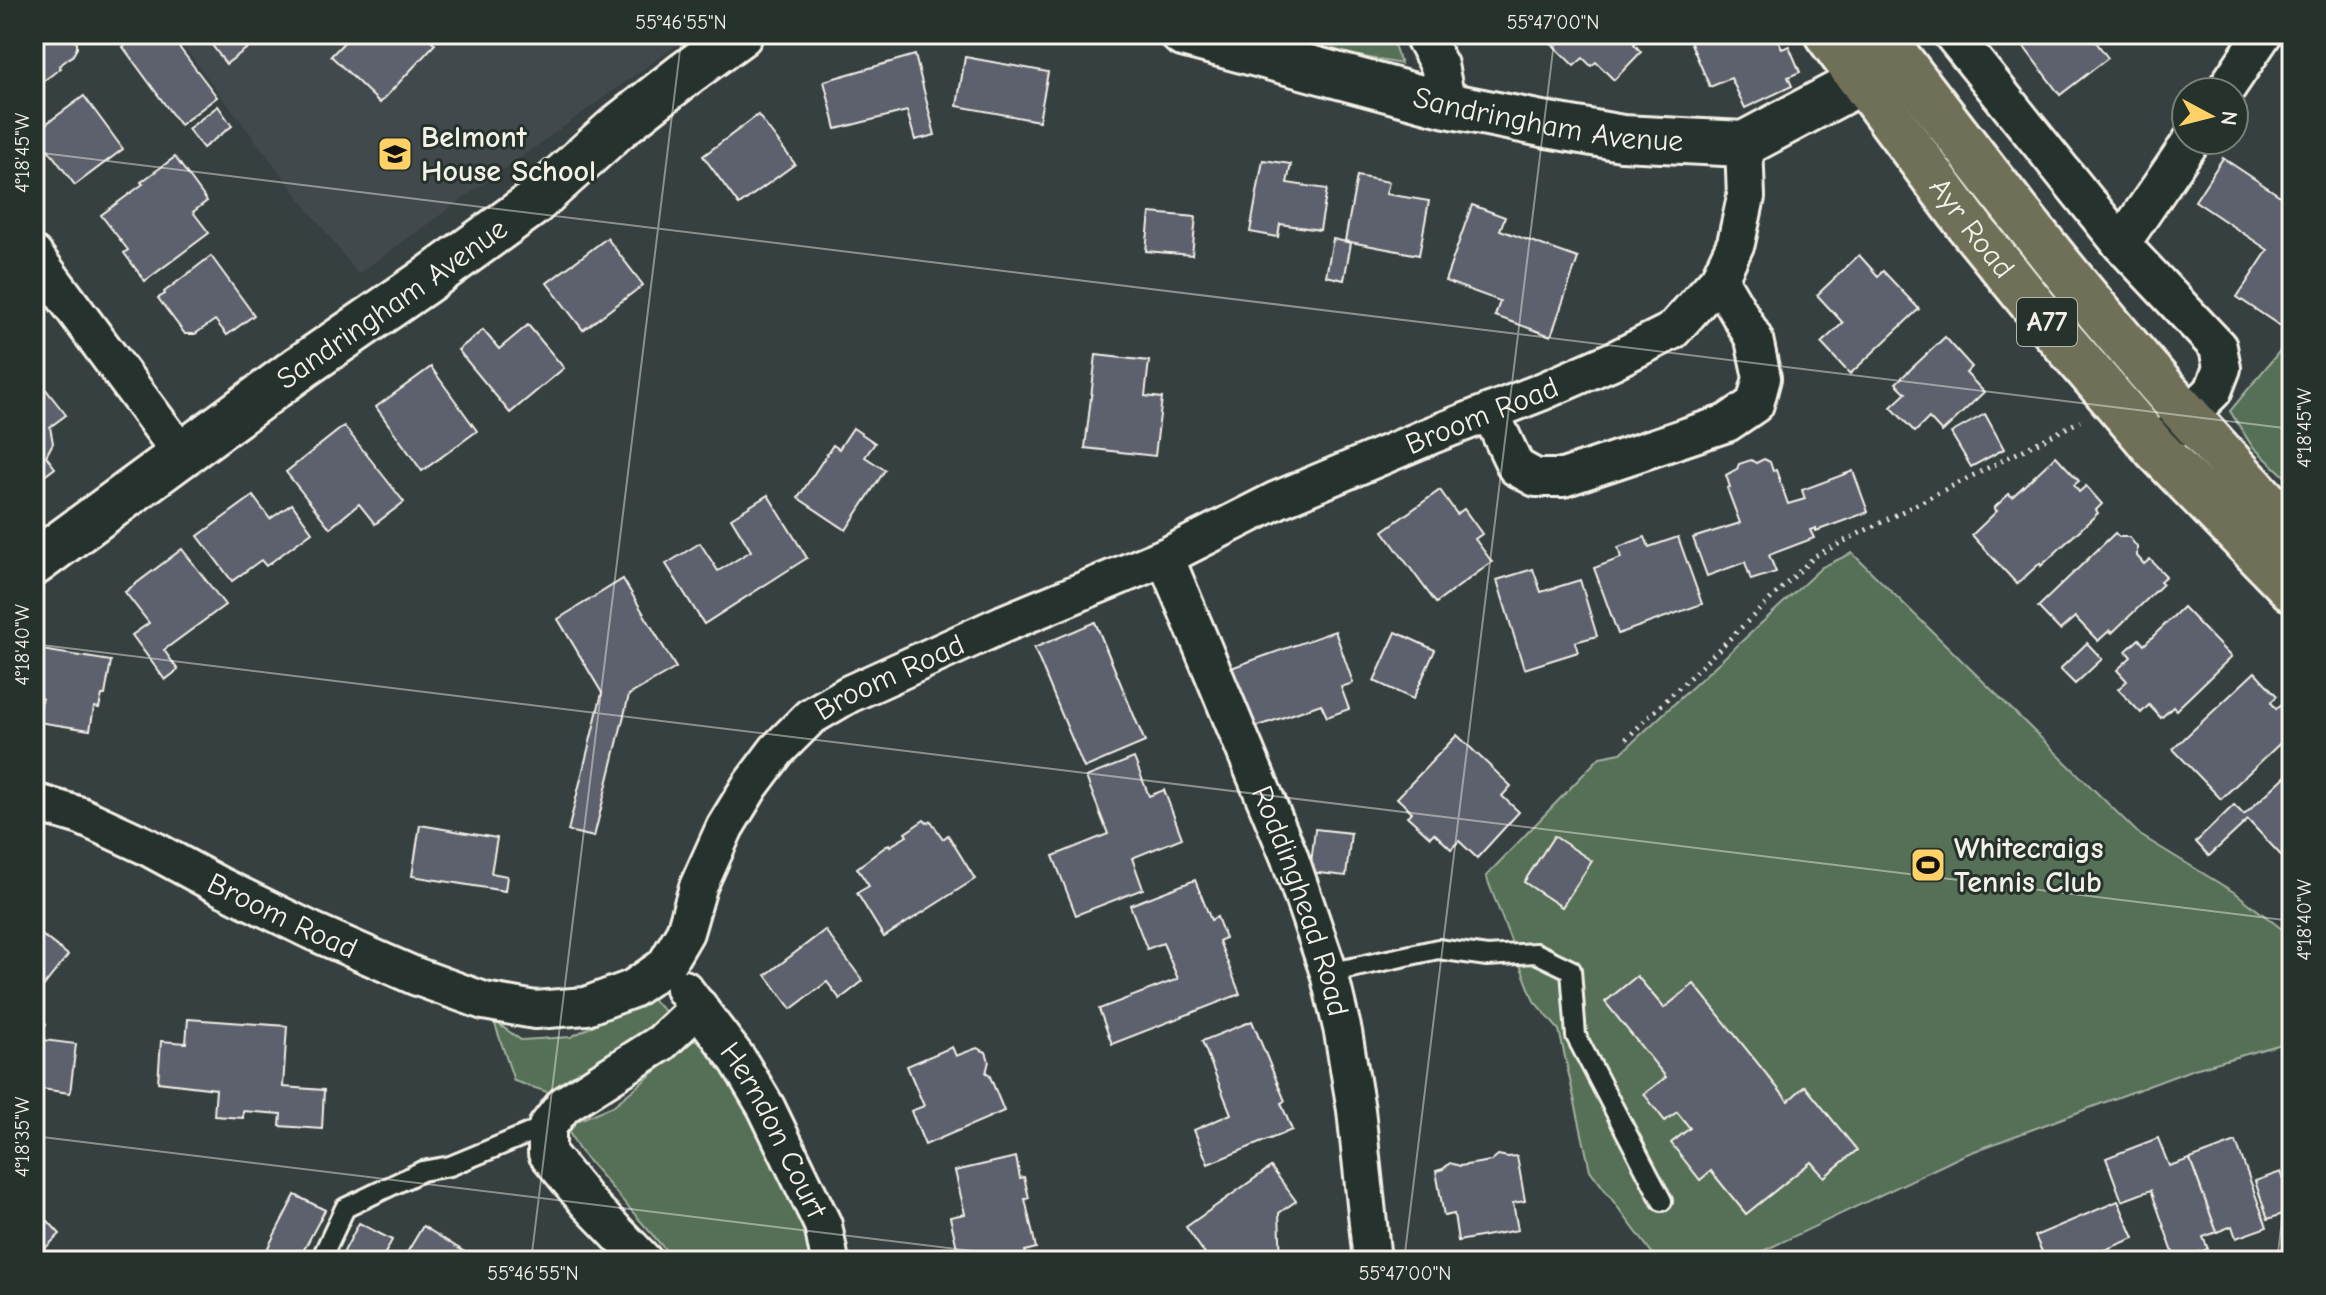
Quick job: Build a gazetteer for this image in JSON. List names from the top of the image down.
{
  "streets": {
    "main road": ["Ayr Road", "A77"],
    "street": [
      "Sandringham Avenue",
      "Broom Road",
      "Roddinghead Road",
      "Herndon Court"
    ]
  },
  "crossings": [
    ["Sandringham Avenue", "Broom Road"],
    ["Broom Road", "Roddinghead Road"],
    ["Broom Road", "Herndon Court"]
  ],
  "places": {
    "school or university": ["Belmont House School"],
    "sports": ["Whitecraigs Tennis Club"]
  },
  "north": "right",
  "coordinates": [
    "55°46'55\"N",
    "55°47'00\"N",
    "4°18'45\"W",
    "4°18'40\"W",
    "4°18'35\"W"
  ]
}
